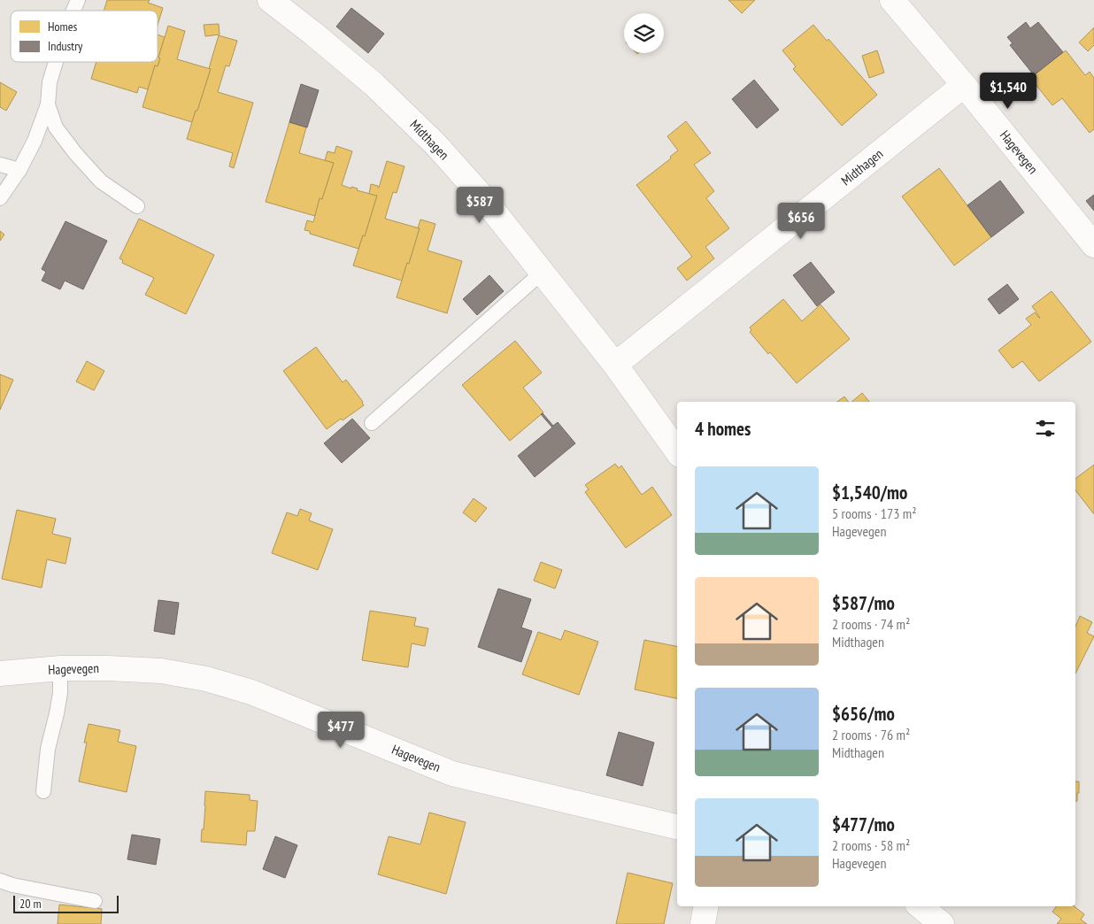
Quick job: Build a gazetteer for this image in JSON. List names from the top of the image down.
{
  "streets": {
    "street": ["Midthagen", "Hagevegen"]
  },
  "crossings": [
    ["Midthagen", "Hagevegen"]
  ],
  "legend": ["Homes", "Industry"],
  "scale_bar": "20 m",
  "page": {
    "price": [
      "$1,540",
      "$587",
      "$656",
      "$477"
    ],
    "heading": "4 homes",
    "list": [
      {
        "name": "$1,540/mo",
        "note": "5 rooms · 173 m² · Hagevegen"
      },
      {
        "name": "$587/mo",
        "note": "2 rooms · 74 m² · Midthagen"
      },
      {
        "name": "$656/mo",
        "note": "2 rooms · 76 m² · Midthagen"
      },
      {
        "name": "$477/mo",
        "note": "2 rooms · 58 m² · Hagevegen"
      }
    ],
    "scale": "20 m"
  }
}
